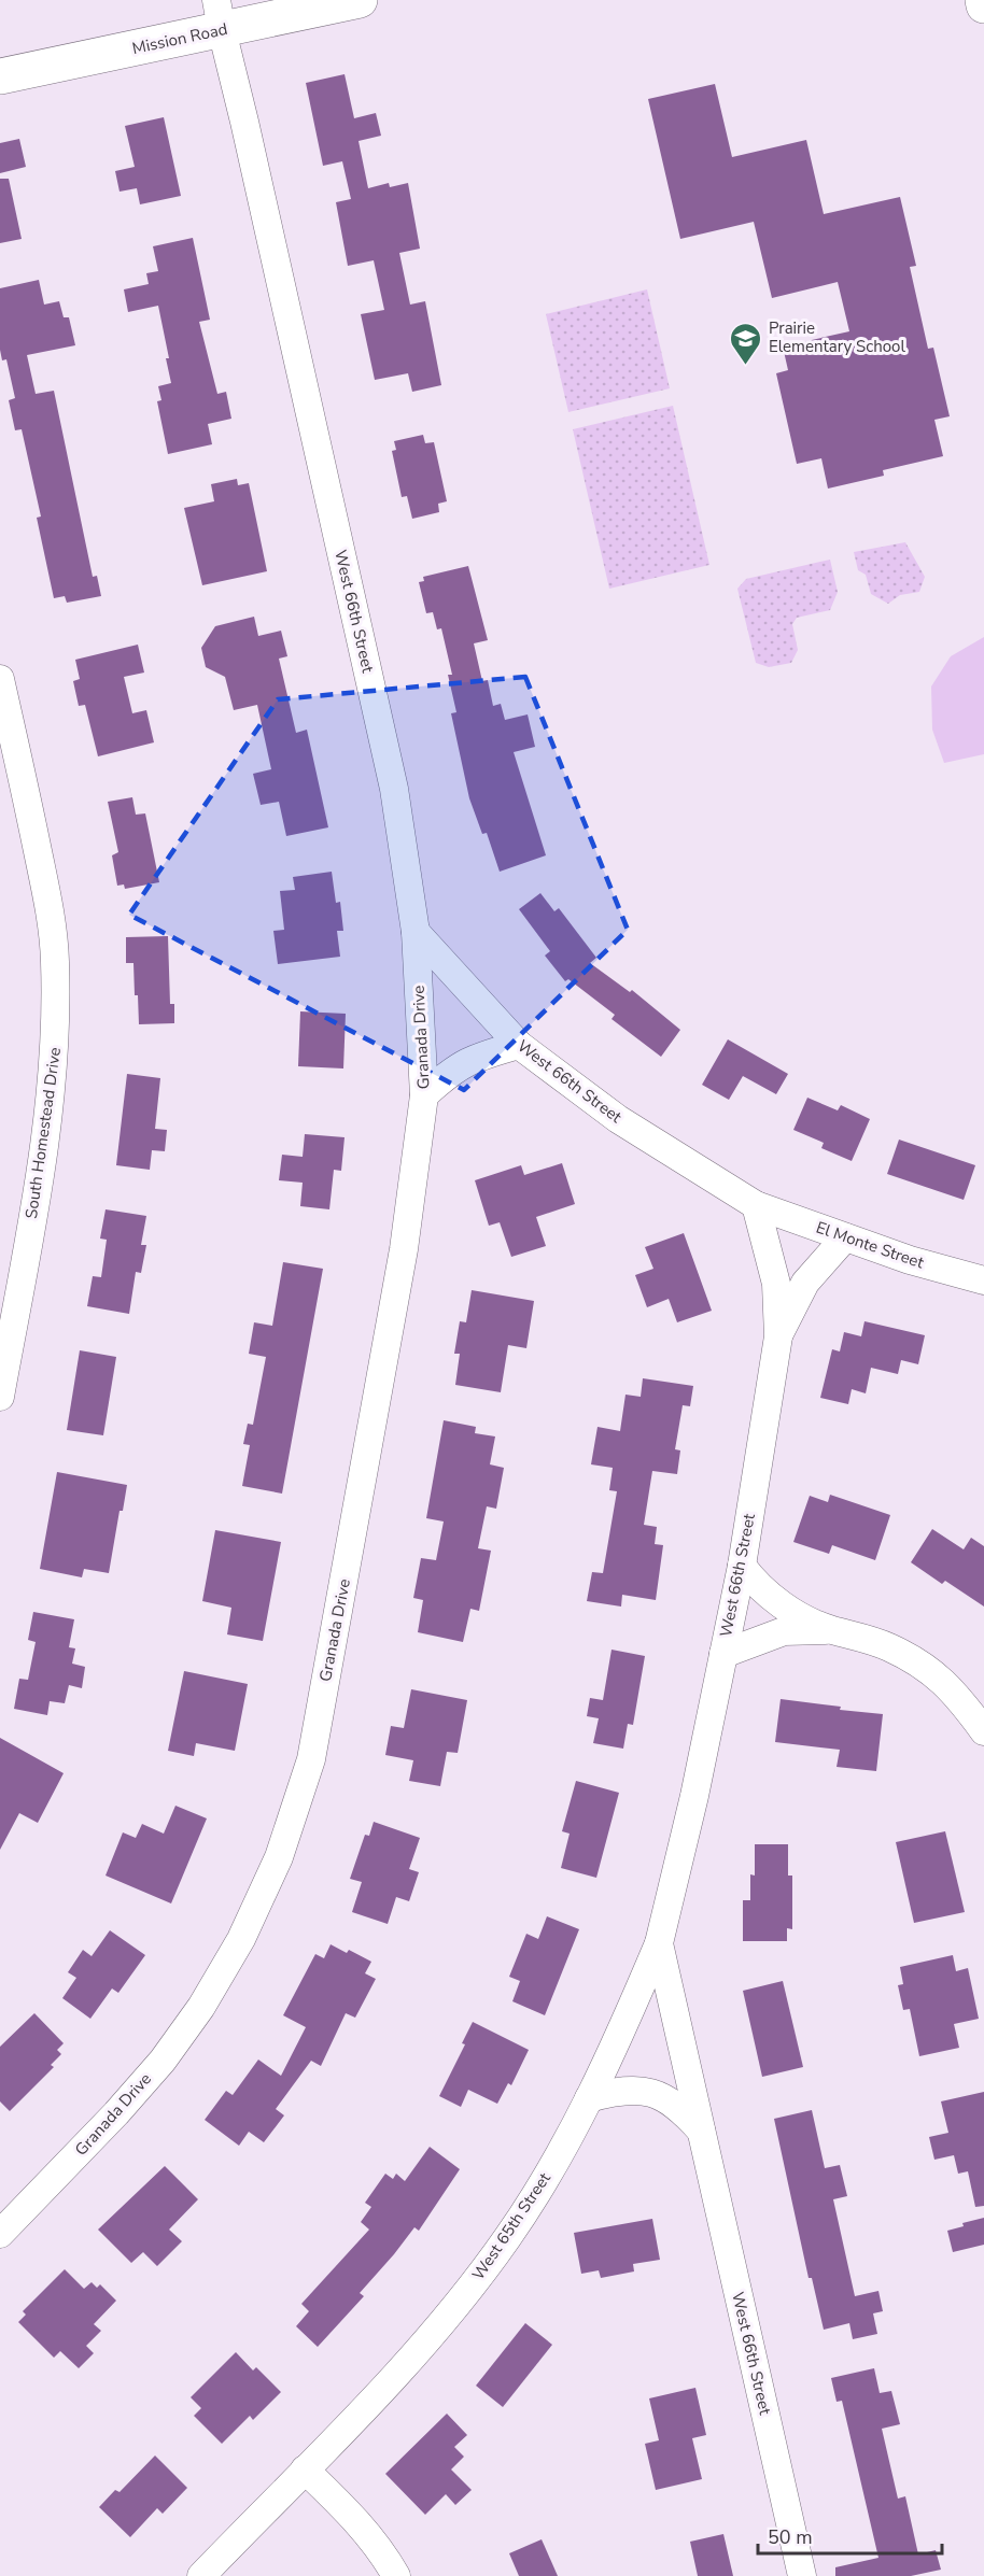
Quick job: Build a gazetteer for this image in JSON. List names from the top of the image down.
{
  "streets": {
    "main road": ["Mission Road"],
    "street": [
      "West 66th Street",
      "Granada Drive",
      "South Homestead Drive",
      "El Monte Street",
      "West 65th Street"
    ]
  },
  "crossings": [
    ["Mission Road", "West 66th Street"],
    ["West 66th Street", "Granada Drive"],
    ["West 66th Street", "El Monte Street"],
    ["West 66th Street", "West 65th Street"]
  ],
  "places": {
    "school or university": ["Prairie Elementary School"]
  },
  "scale_bar": "50 m"
}
